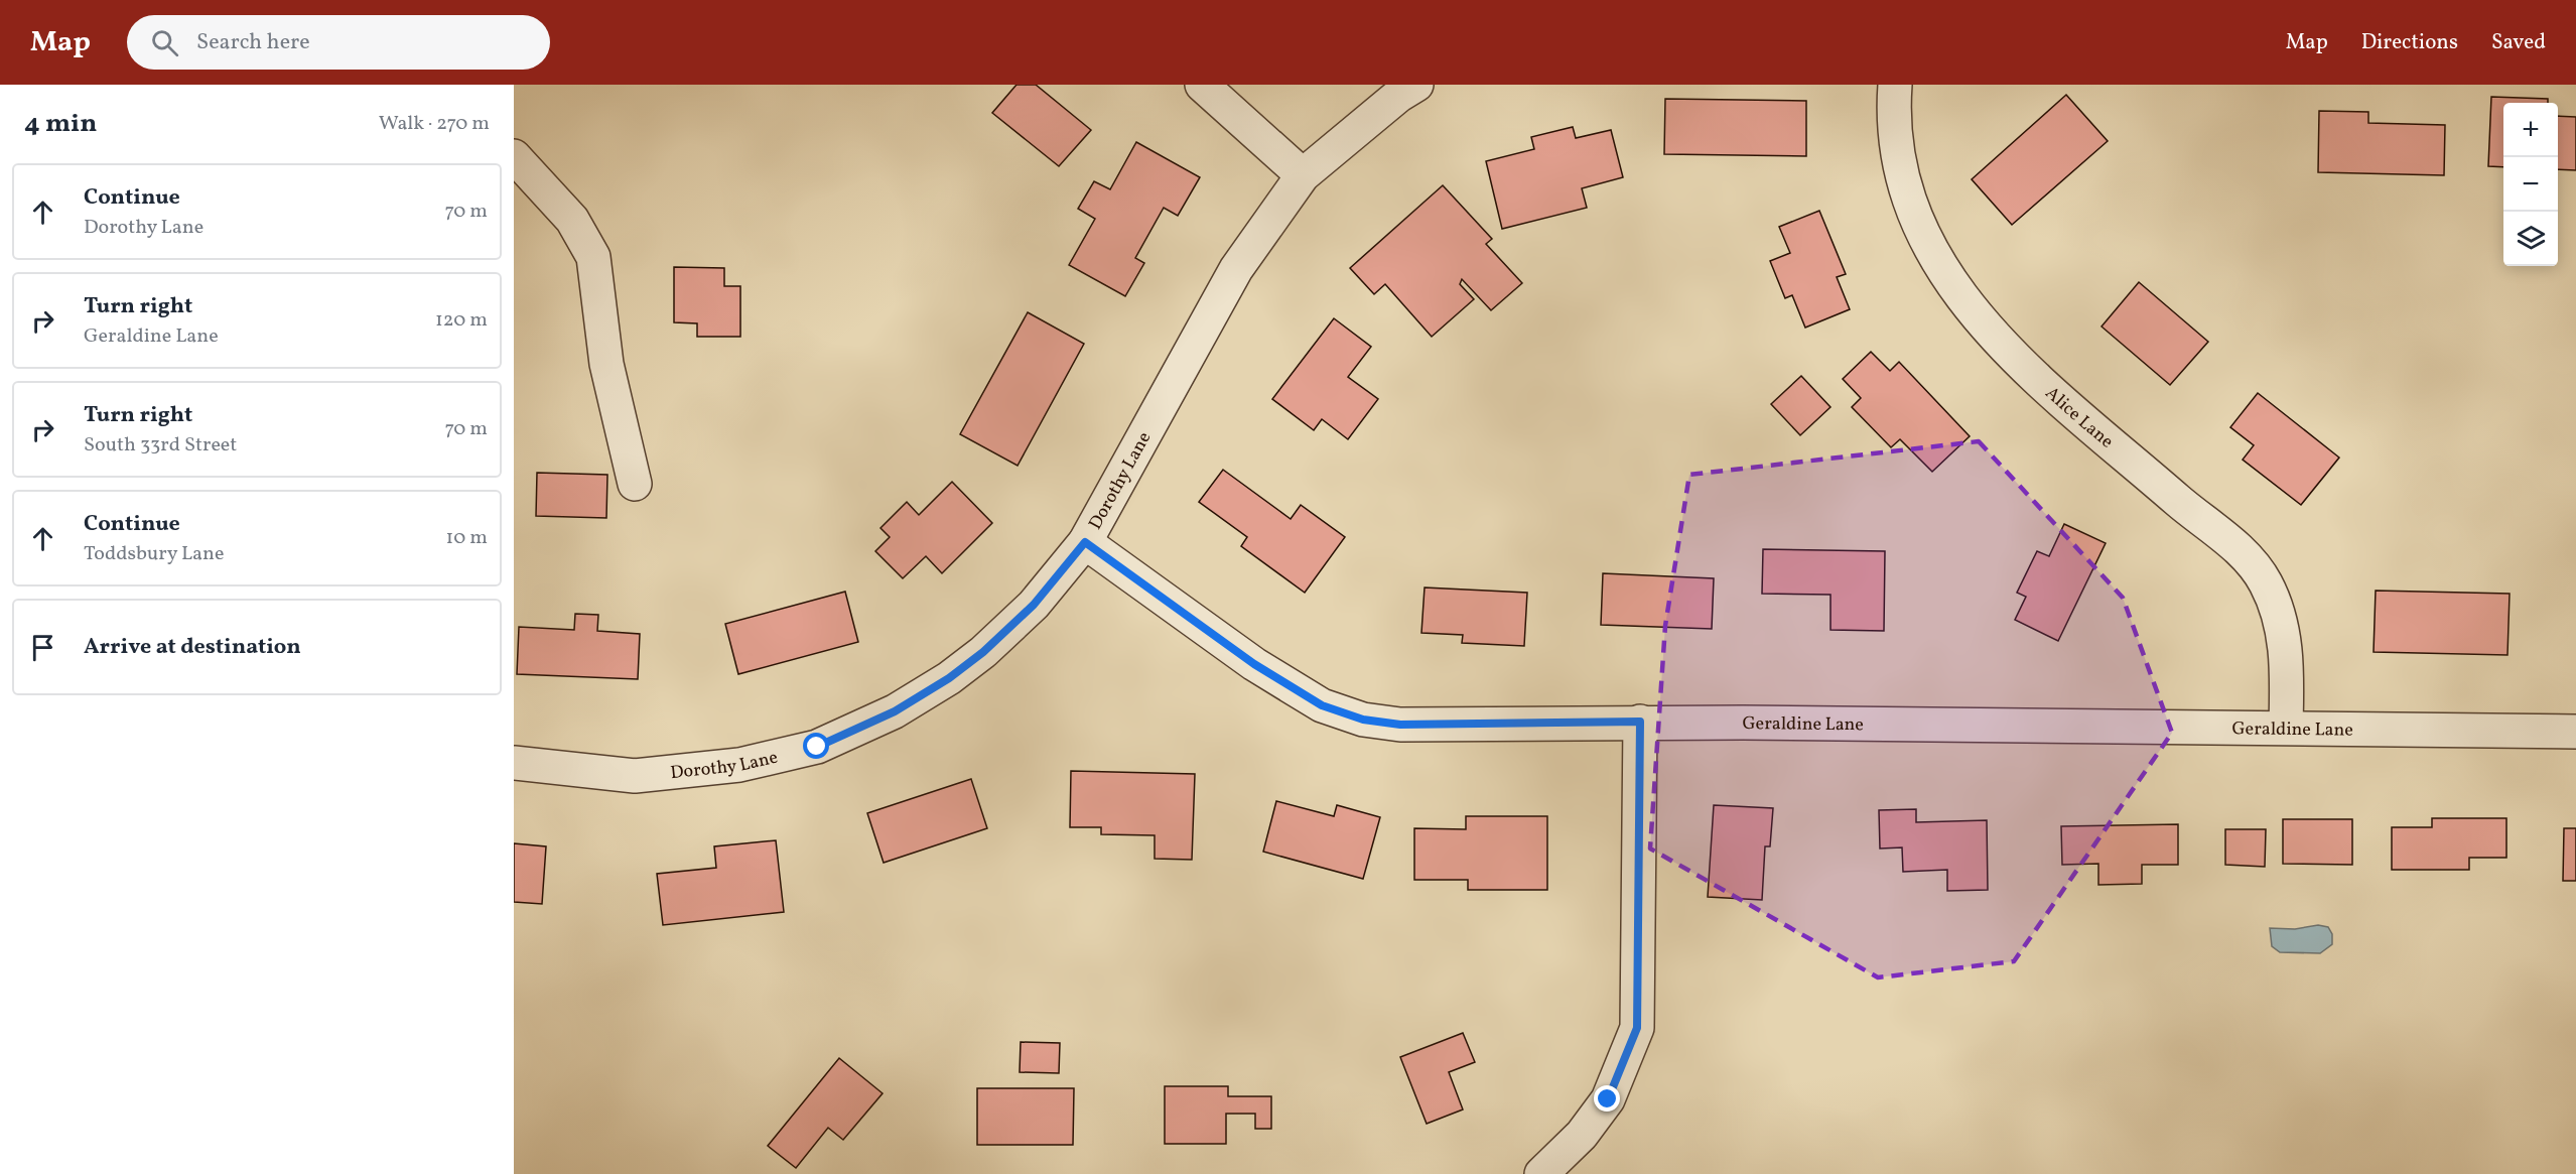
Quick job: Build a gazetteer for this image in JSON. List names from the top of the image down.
{
  "streets": {
    "street": ["Alice Lane", "Dorothy Lane", "Geraldine Lane"]
  },
  "crossings": [
    ["Alice Lane", "Geraldine Lane"],
    ["Dorothy Lane", "Geraldine Lane"]
  ],
  "page": {
    "header": "Map",
    "search": "Search here",
    "nav": ["Map", "Directions", "Saved"],
    "heading": ["4 min", "Walk · 270 m"],
    "map_buttons": ["+", "−"],
    "list": [
      ["Continue", "Dorothy Lane", "70 m"],
      ["Turn right", "Geraldine Lane", "120 m"],
      ["Turn right", "South 33rd Street", "70 m"],
      ["Continue", "Toddsbury Lane", "10 m"],
      "Arrive at destination"
    ]
  }
}
